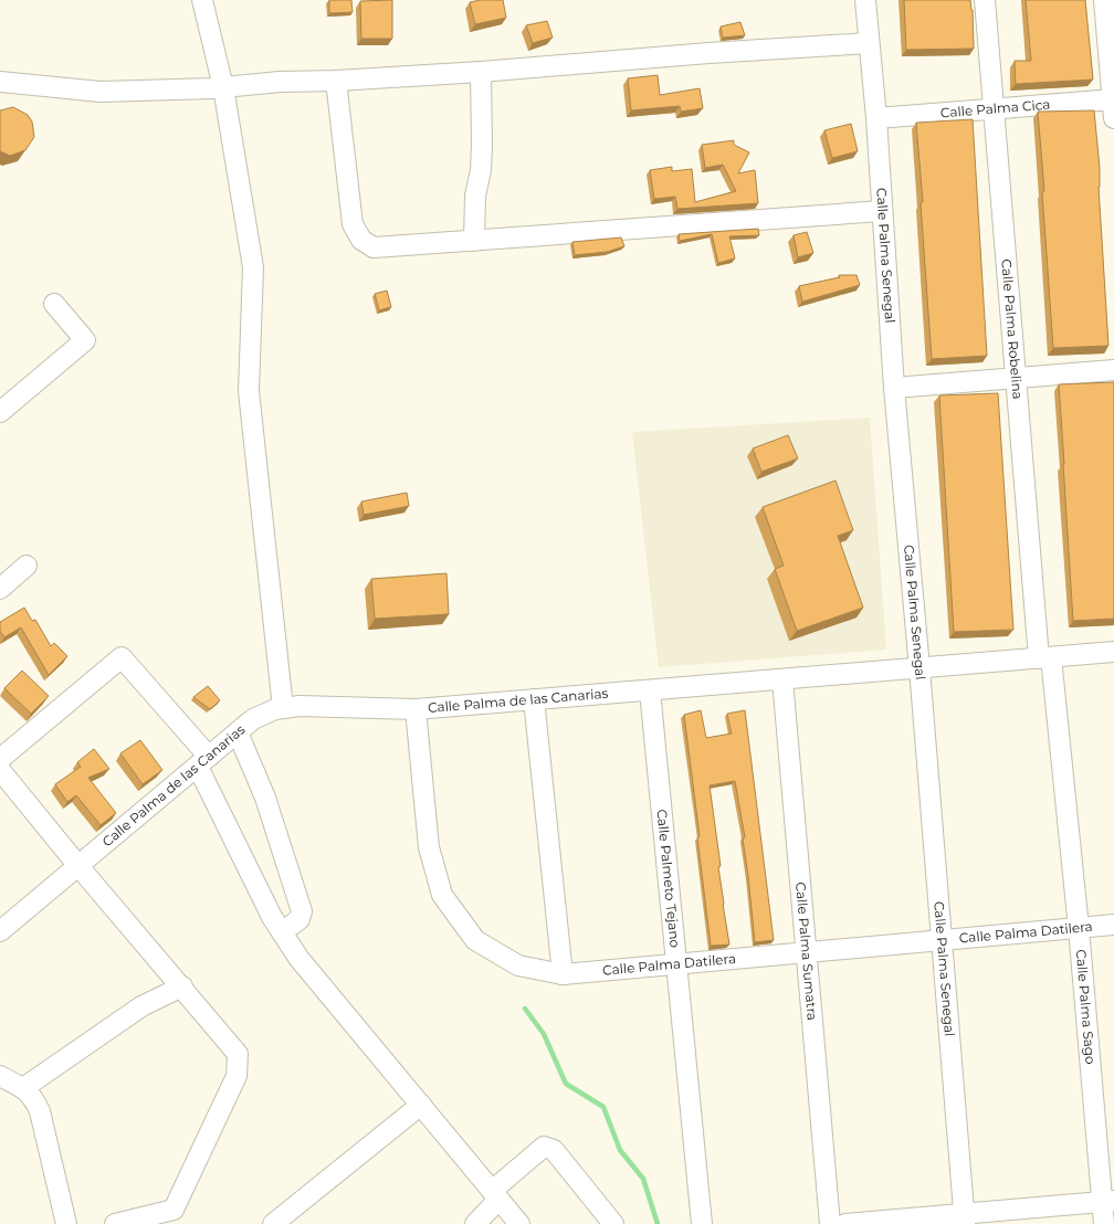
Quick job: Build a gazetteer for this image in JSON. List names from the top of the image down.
{
  "streets": {
    "street": [
      "Calle Palma Cica",
      "Calle Palma Senegal",
      "Calle Palma Robelina",
      "Calle Palma de las Canarias",
      "Calle Palmeto Tejano",
      "Calle Palma Datilera",
      "Calle Palma Sumatra",
      "Calle Palma Sago"
    ]
  },
  "crossings": [
    ["Calle Palma Cica", "Calle Palma Senegal"],
    ["Calle Palma Cica", "Calle Palma Robelina"],
    ["Calle Palma Senegal", "Calle Palma de las Canarias"],
    ["Calle Palma Senegal", "Calle Palma Datilera"],
    ["Calle Palma Robelina", "Calle Palma de las Canarias"],
    ["Calle Palma Robelina", "Calle Palma Sago"],
    ["Calle Palma de las Canarias", "Calle Palmeto Tejano"],
    ["Calle Palma de las Canarias", "Calle Palma Datilera"],
    ["Calle Palma de las Canarias", "Calle Palma Sumatra"],
    ["Calle Palma de las Canarias", "Calle Palma Sago"],
    ["Calle Palmeto Tejano", "Calle Palma Datilera"],
    ["Calle Palma Datilera", "Calle Palma Sumatra"],
    ["Calle Palma Datilera", "Calle Palma Sago"]
  ]
}
